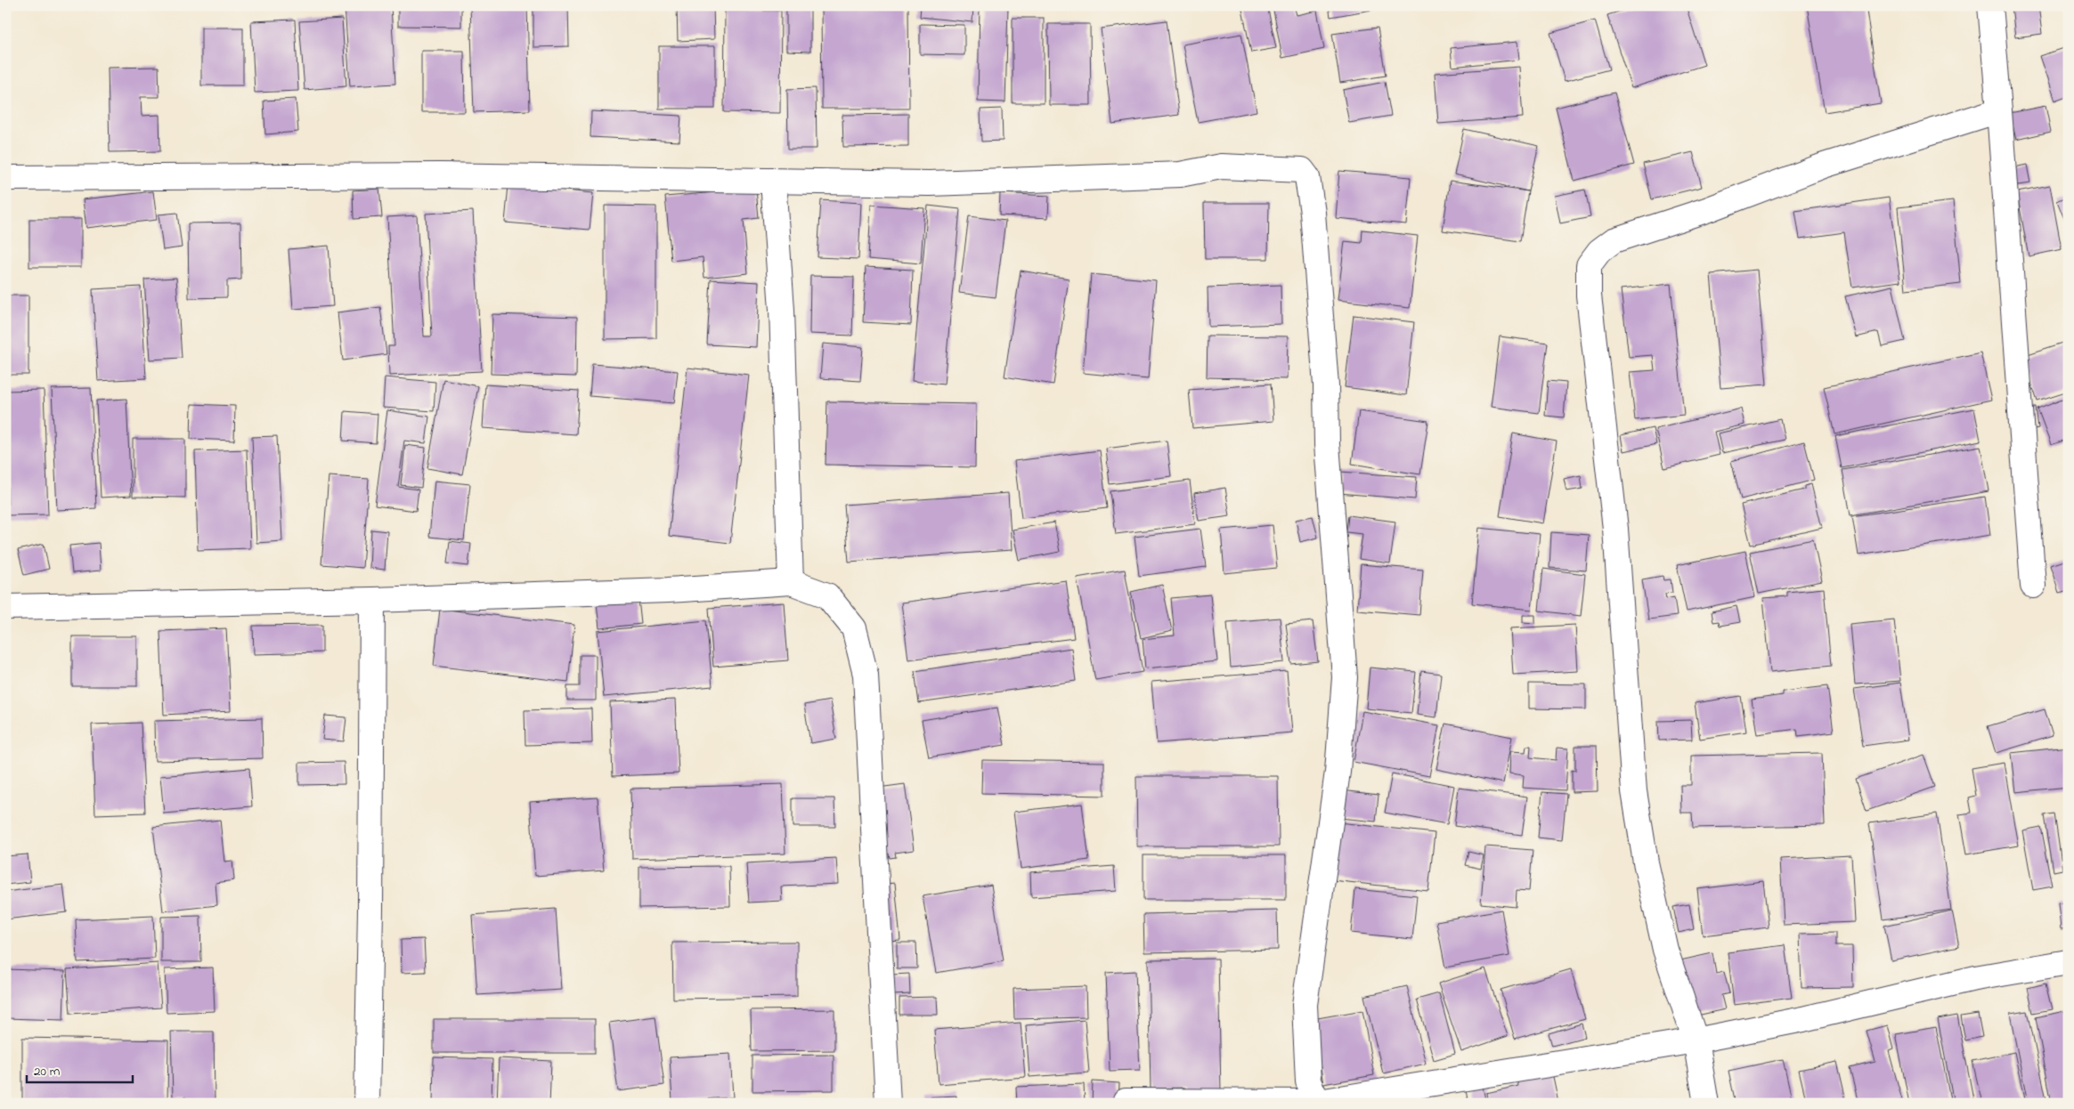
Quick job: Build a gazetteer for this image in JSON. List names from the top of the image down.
{
  "scale_bar": "20 m"
}
